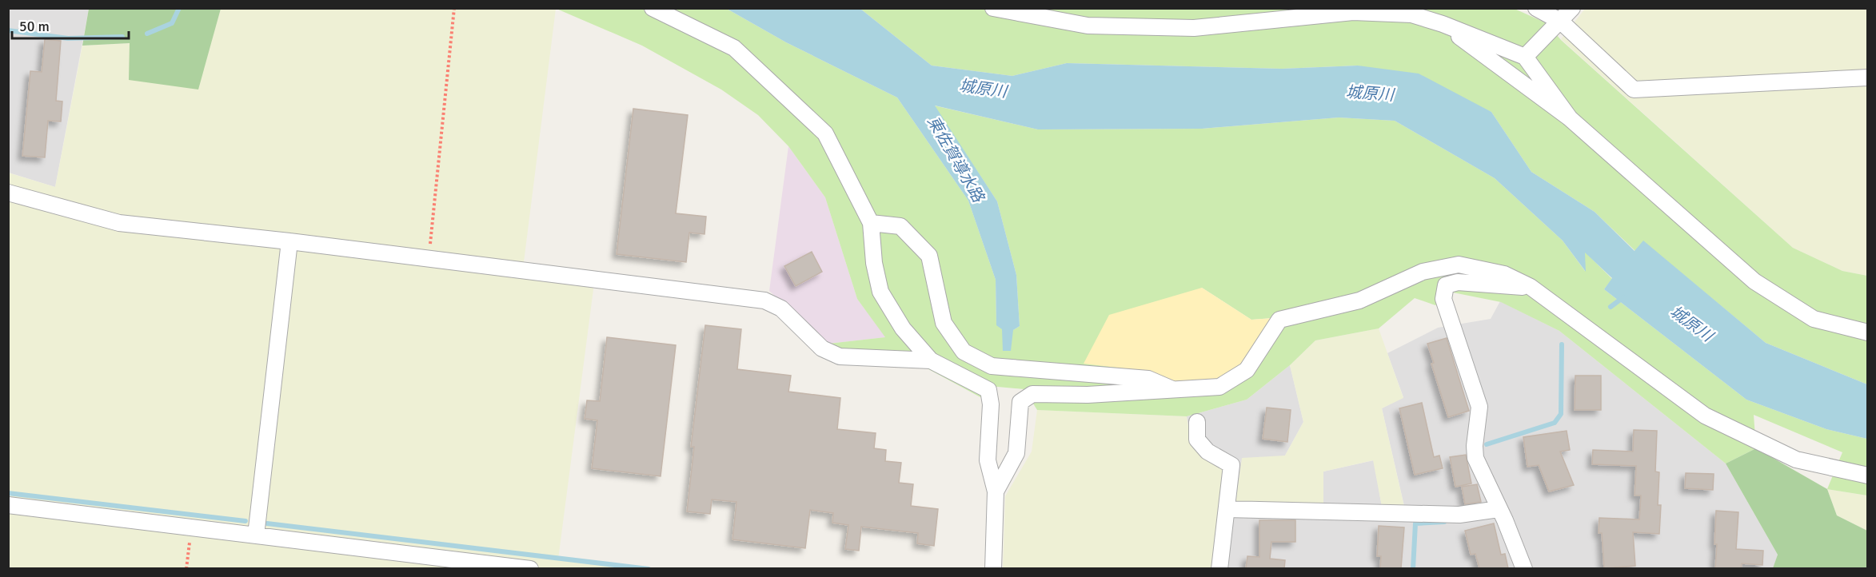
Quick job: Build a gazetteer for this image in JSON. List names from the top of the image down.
{
  "water": ["城原川", "東佐賀導水路"],
  "scale_bar": "50 m"
}
